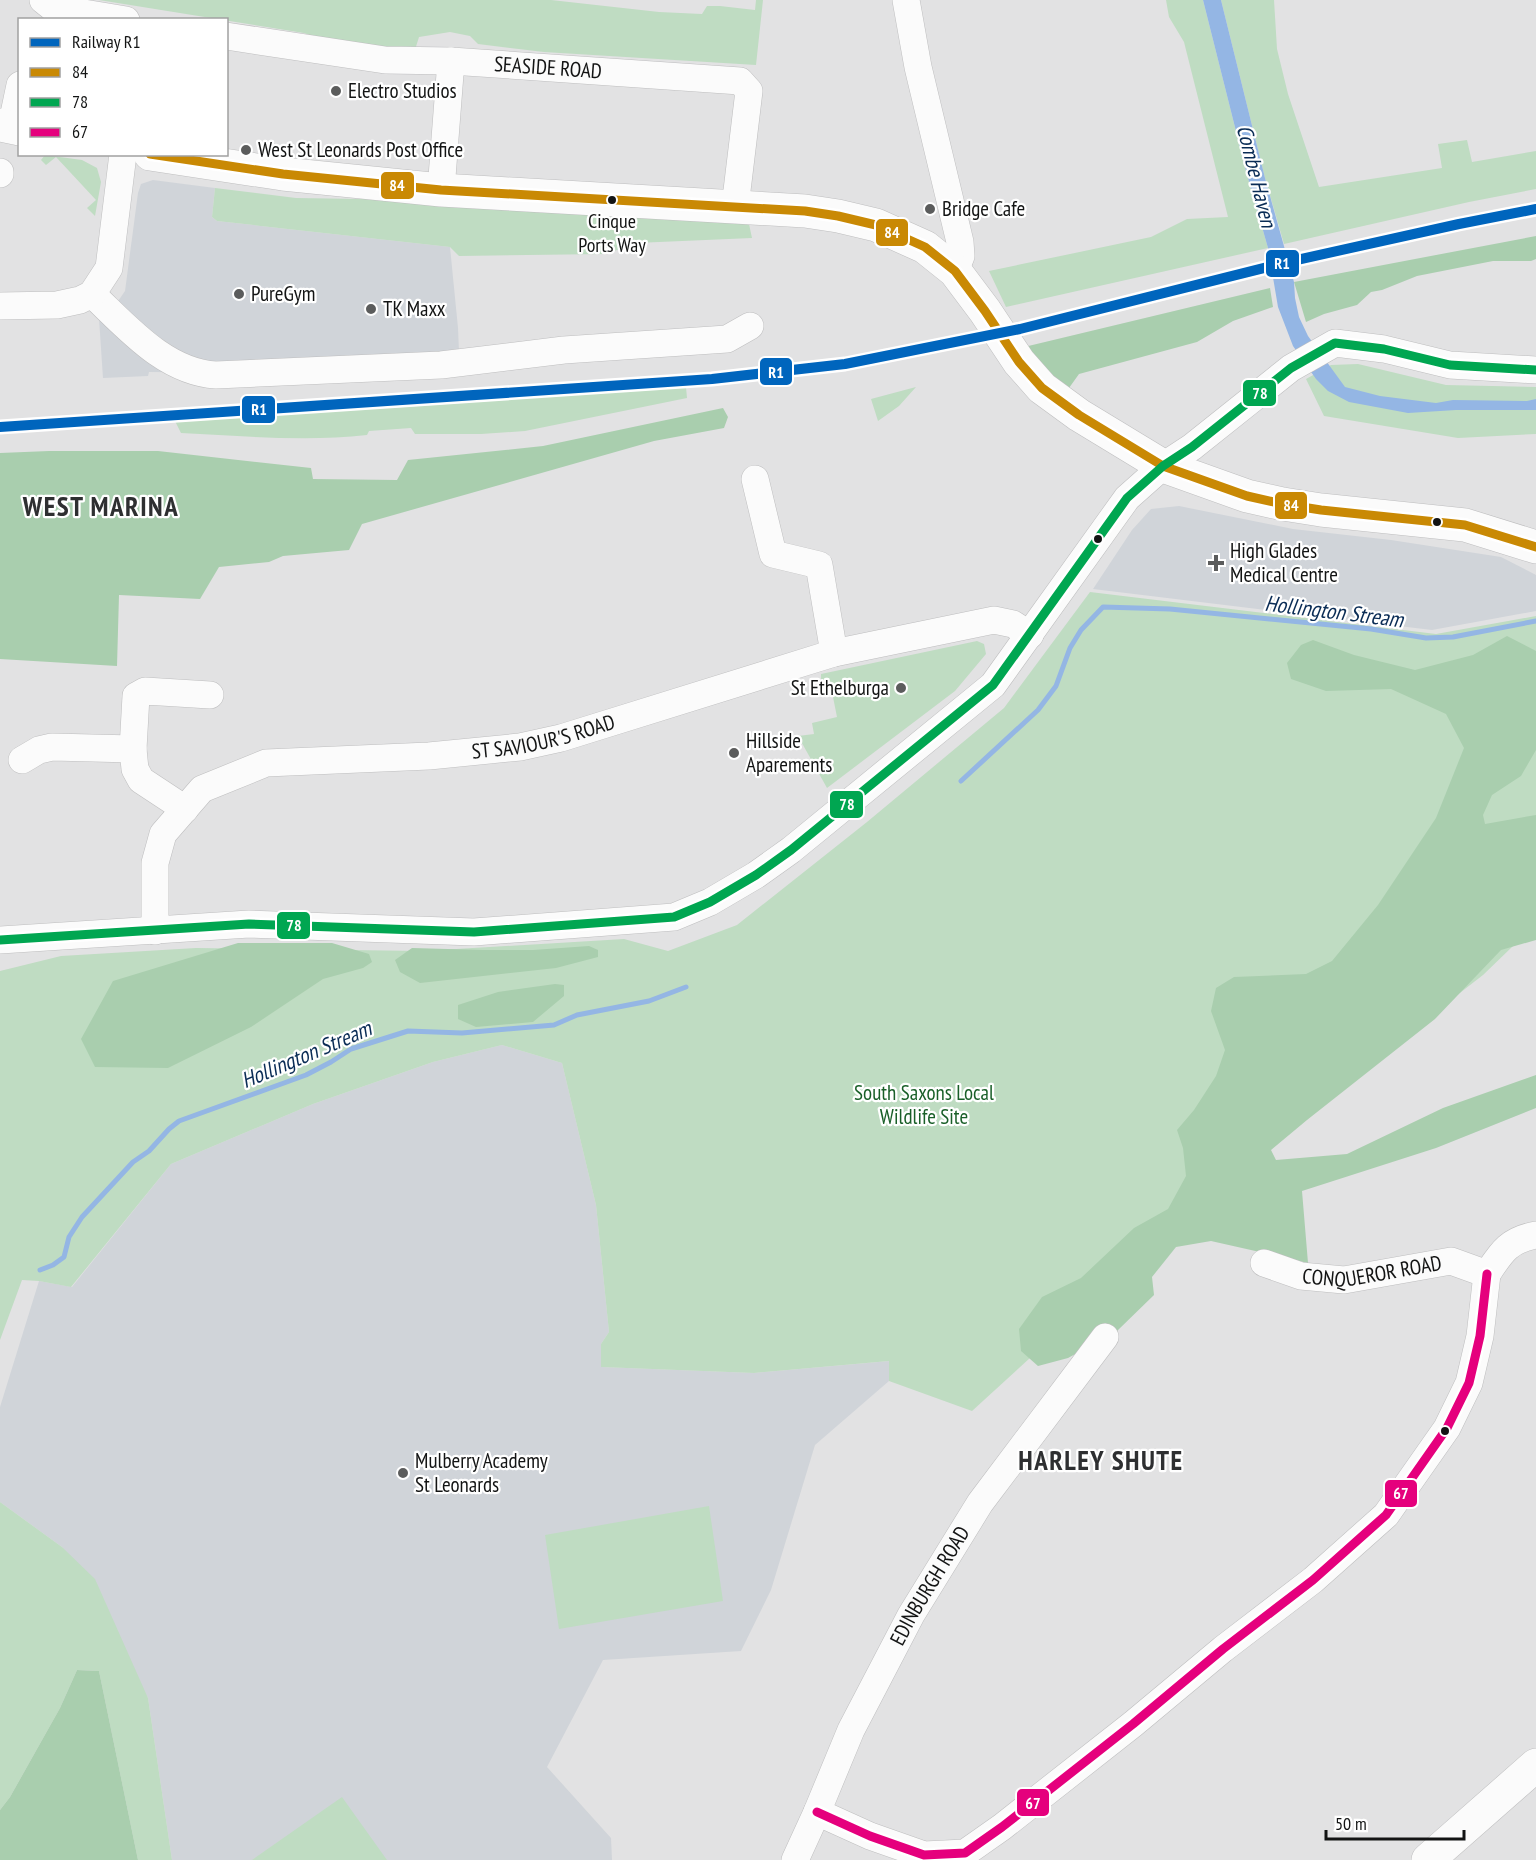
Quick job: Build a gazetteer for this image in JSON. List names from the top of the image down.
{
  "streets": {
    "street": [
      "SEASIDE ROAD",
      "ST SAVIOUR'S ROAD",
      "CONQUEROR ROAD",
      "EDINBURGH ROAD"
    ]
  },
  "districts": ["WEST MARINA", "HARLEY SHUTE"],
  "water": ["Combe Haven", "Hollington Stream"],
  "parks": ["South Saxons Local Wildlife Site"],
  "places": {
    "other": [
      "Electro Studios",
      "West St Leonards Post Office",
      "Cinque Ports Way",
      "Bridge Cafe",
      "PureGym",
      "TK Maxx",
      "St Ethelburga",
      "Hillside Aparements",
      "Mulberry Academy St Leonards"
    ],
    "health": ["High Glades Medical Centre"]
  },
  "lines": [
    "transit line 84",
    "rail line R1",
    "transit line 78",
    "transit line 67"
  ],
  "legend": [
    "Railway R1",
    "84",
    "78",
    "67"
  ],
  "scale_bar": "50 m"
}
